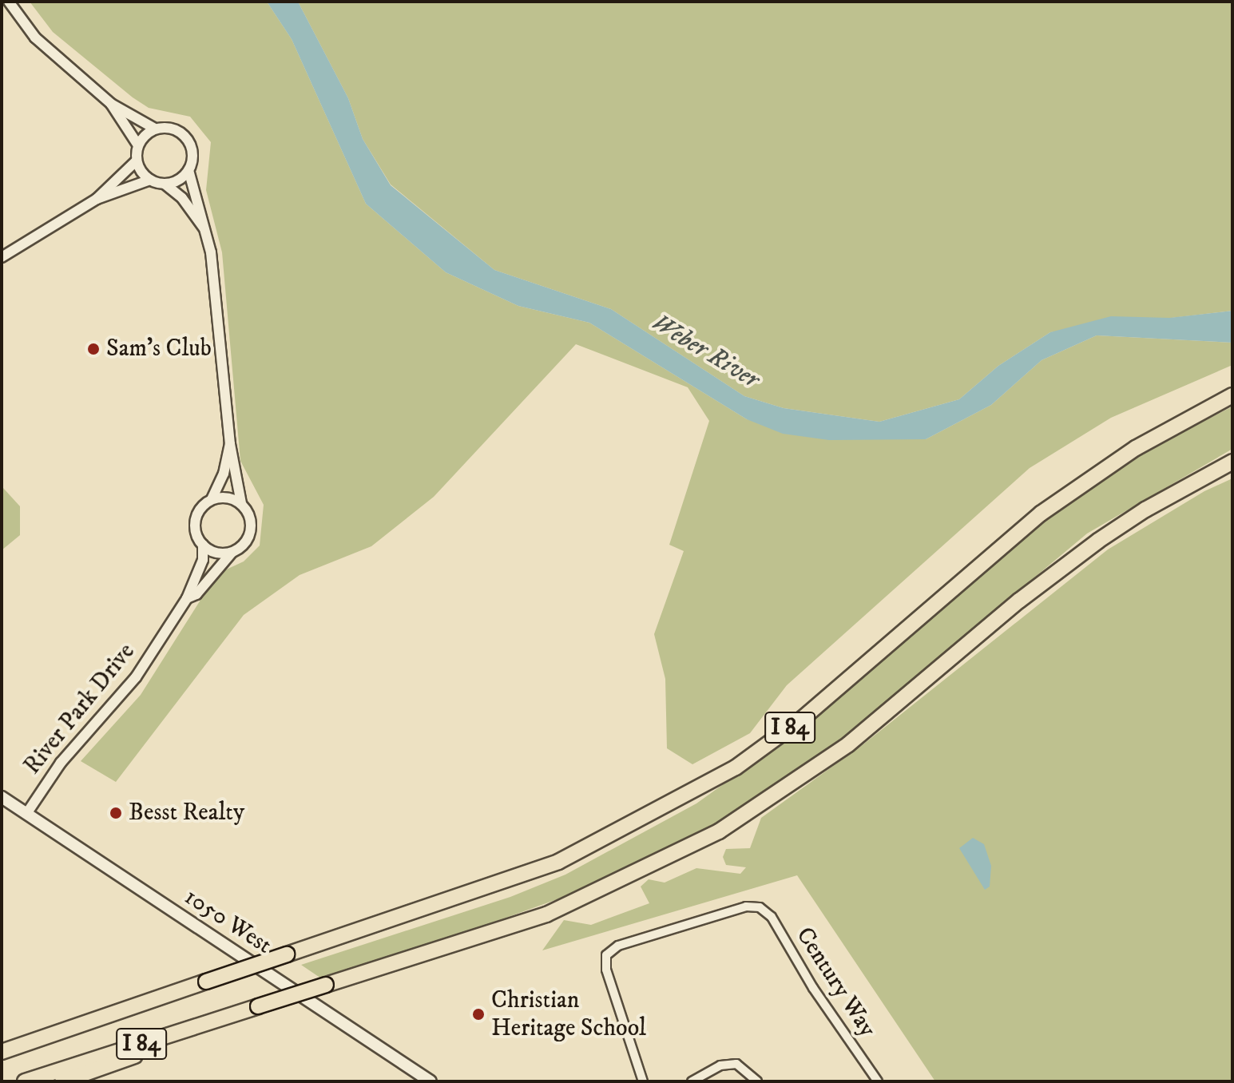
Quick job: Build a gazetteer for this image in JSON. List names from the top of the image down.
{
  "streets": {
    "highway": ["I 84"],
    "main road": ["1050 West"],
    "street": ["River Park Drive", "Century Way"]
  },
  "crossings": [
    ["River Park Drive", "1050 West"]
  ],
  "water": ["Weber River"],
  "places": ["Sam's Club", "Besst Realty", "Christian Heritage School"]
}
